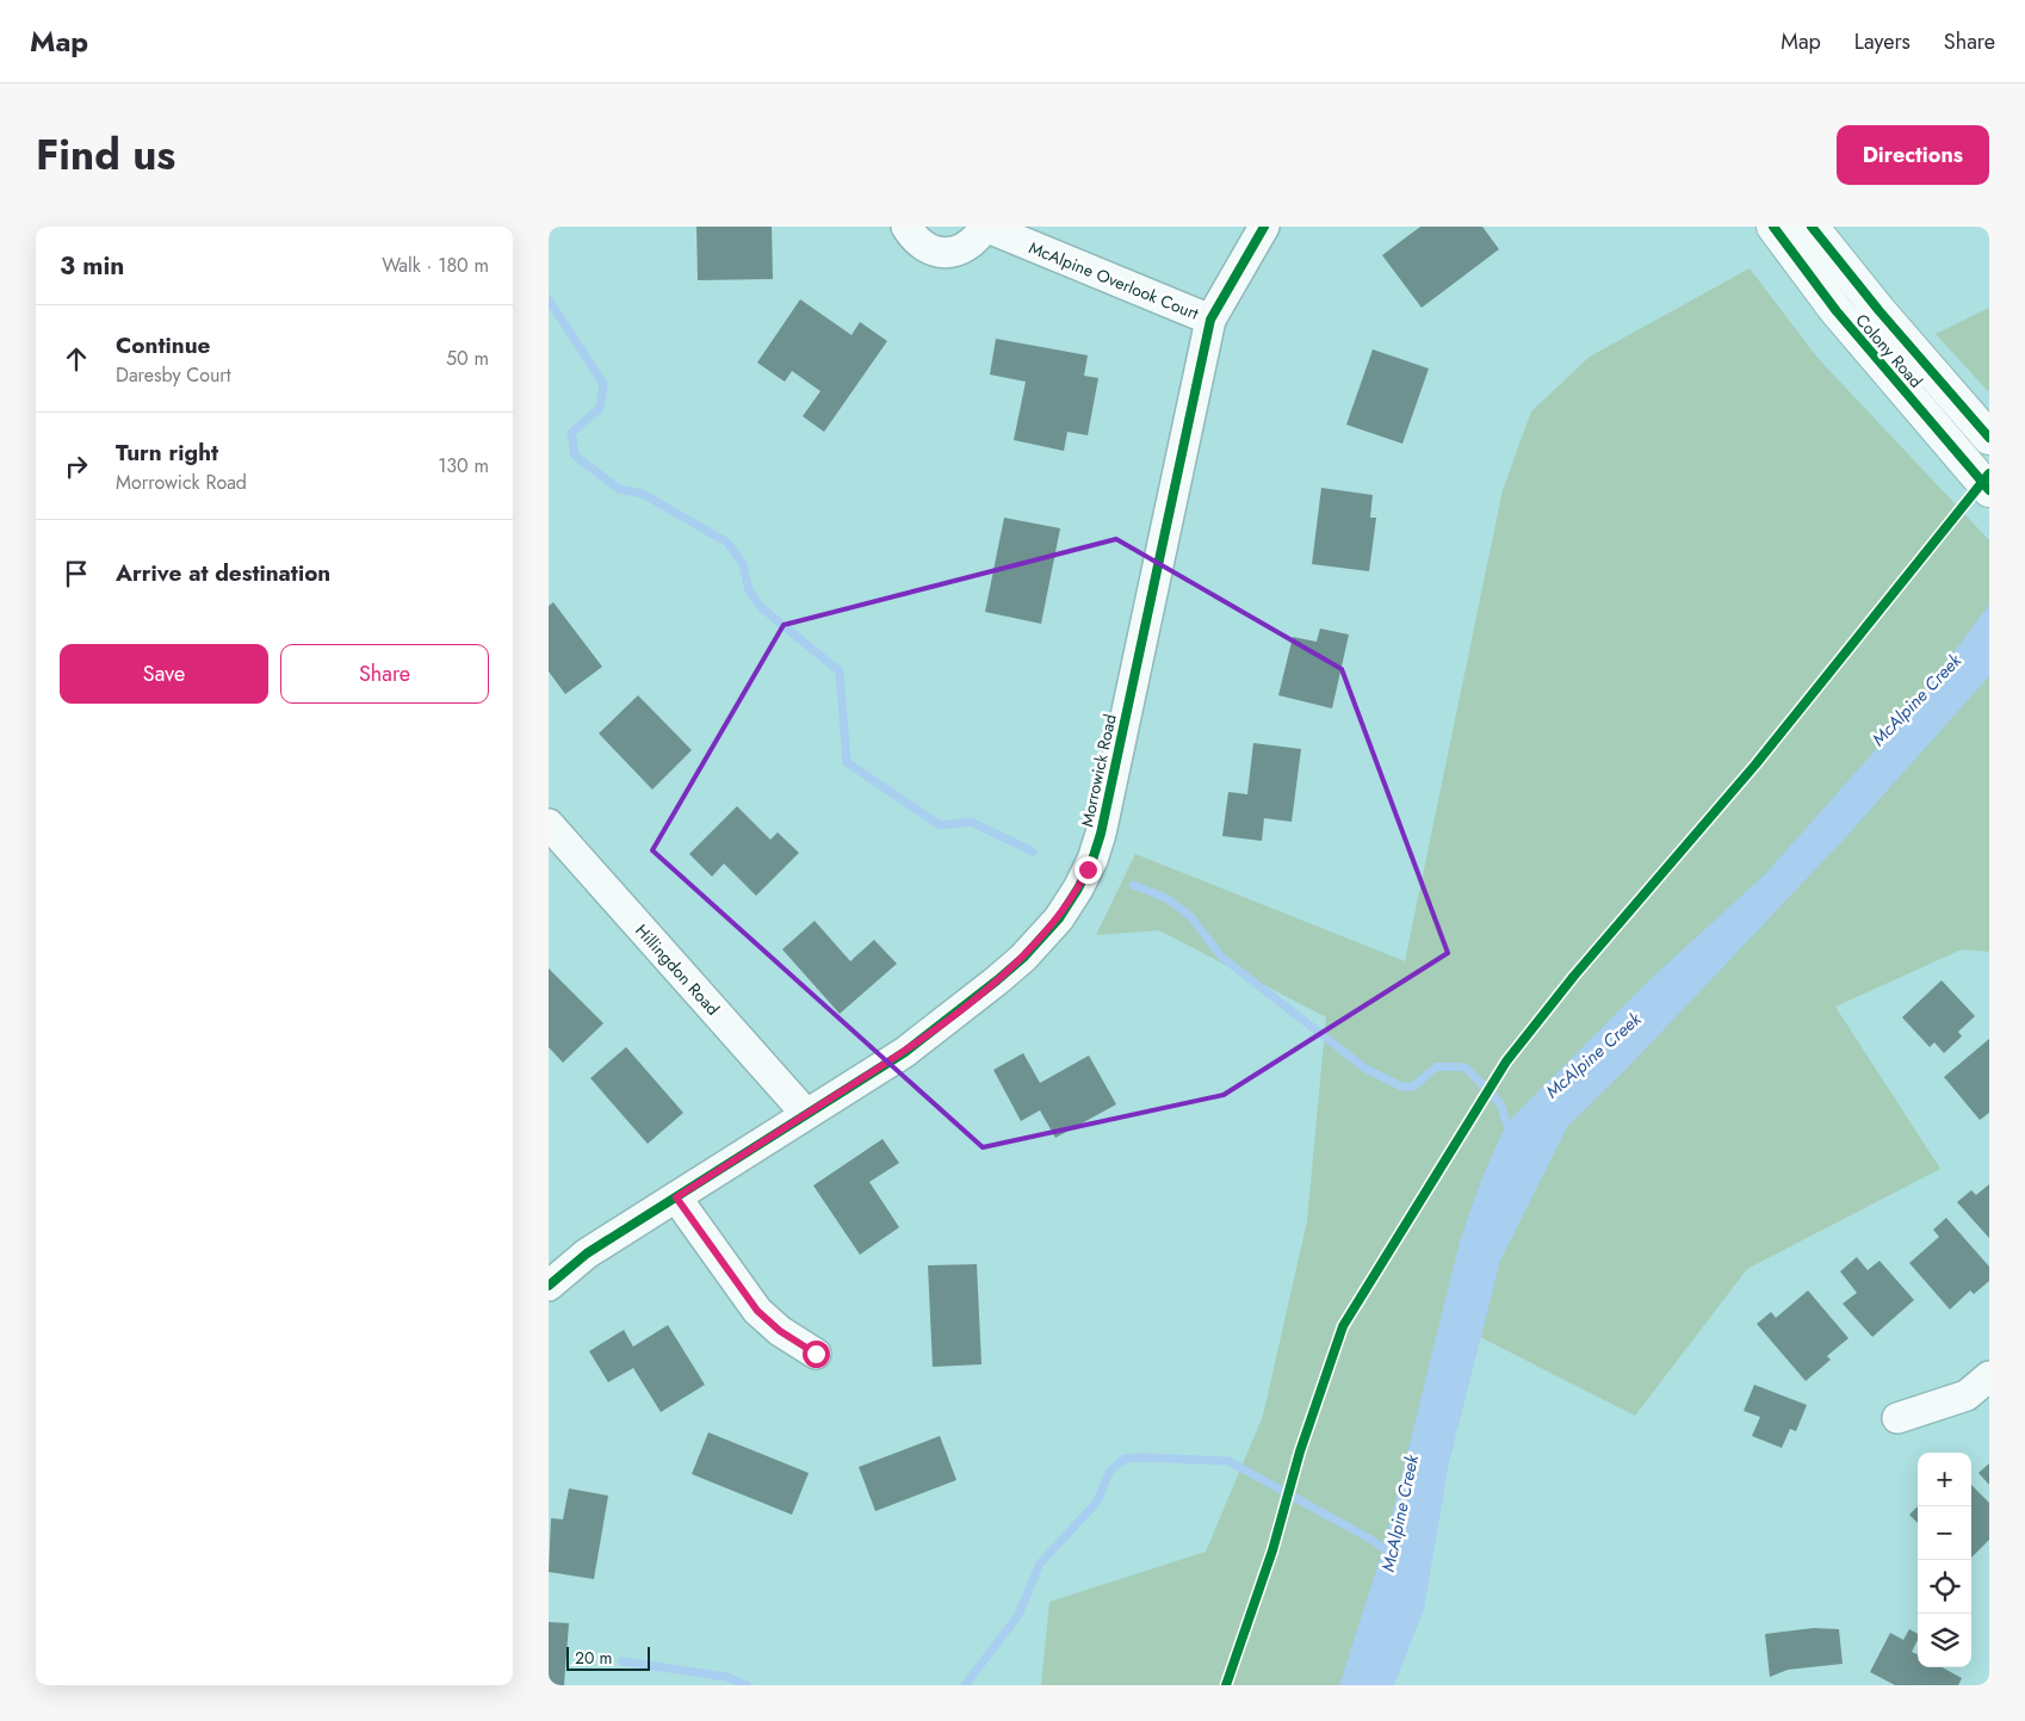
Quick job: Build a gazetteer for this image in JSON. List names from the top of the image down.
{
  "streets": {
    "main road": ["Colony Road"],
    "street": ["McAlpine Overlook Court", "Morrowick Road", "Hillingdon Road"]
  },
  "crossings": [
    ["McAlpine Overlook Court", "Morrowick Road"],
    ["Morrowick Road", "Hillingdon Road"]
  ],
  "water": ["McAlpine Creek"],
  "scale_bar": "20 m",
  "page": {
    "header": "Map",
    "nav": ["Map", "Layers", "Share"],
    "title": "Find us",
    "buttons": [
      "Directions",
      ["Save", "Share"]
    ],
    "heading": ["3 min", "Walk · 180 m"],
    "list": [
      ["Continue", "Daresby Court", "50 m"],
      ["Turn right", "Morrowick Road", "130 m"],
      "Arrive at destination"
    ],
    "map_buttons": ["+", "−"],
    "scale": "20 m"
  }
}
